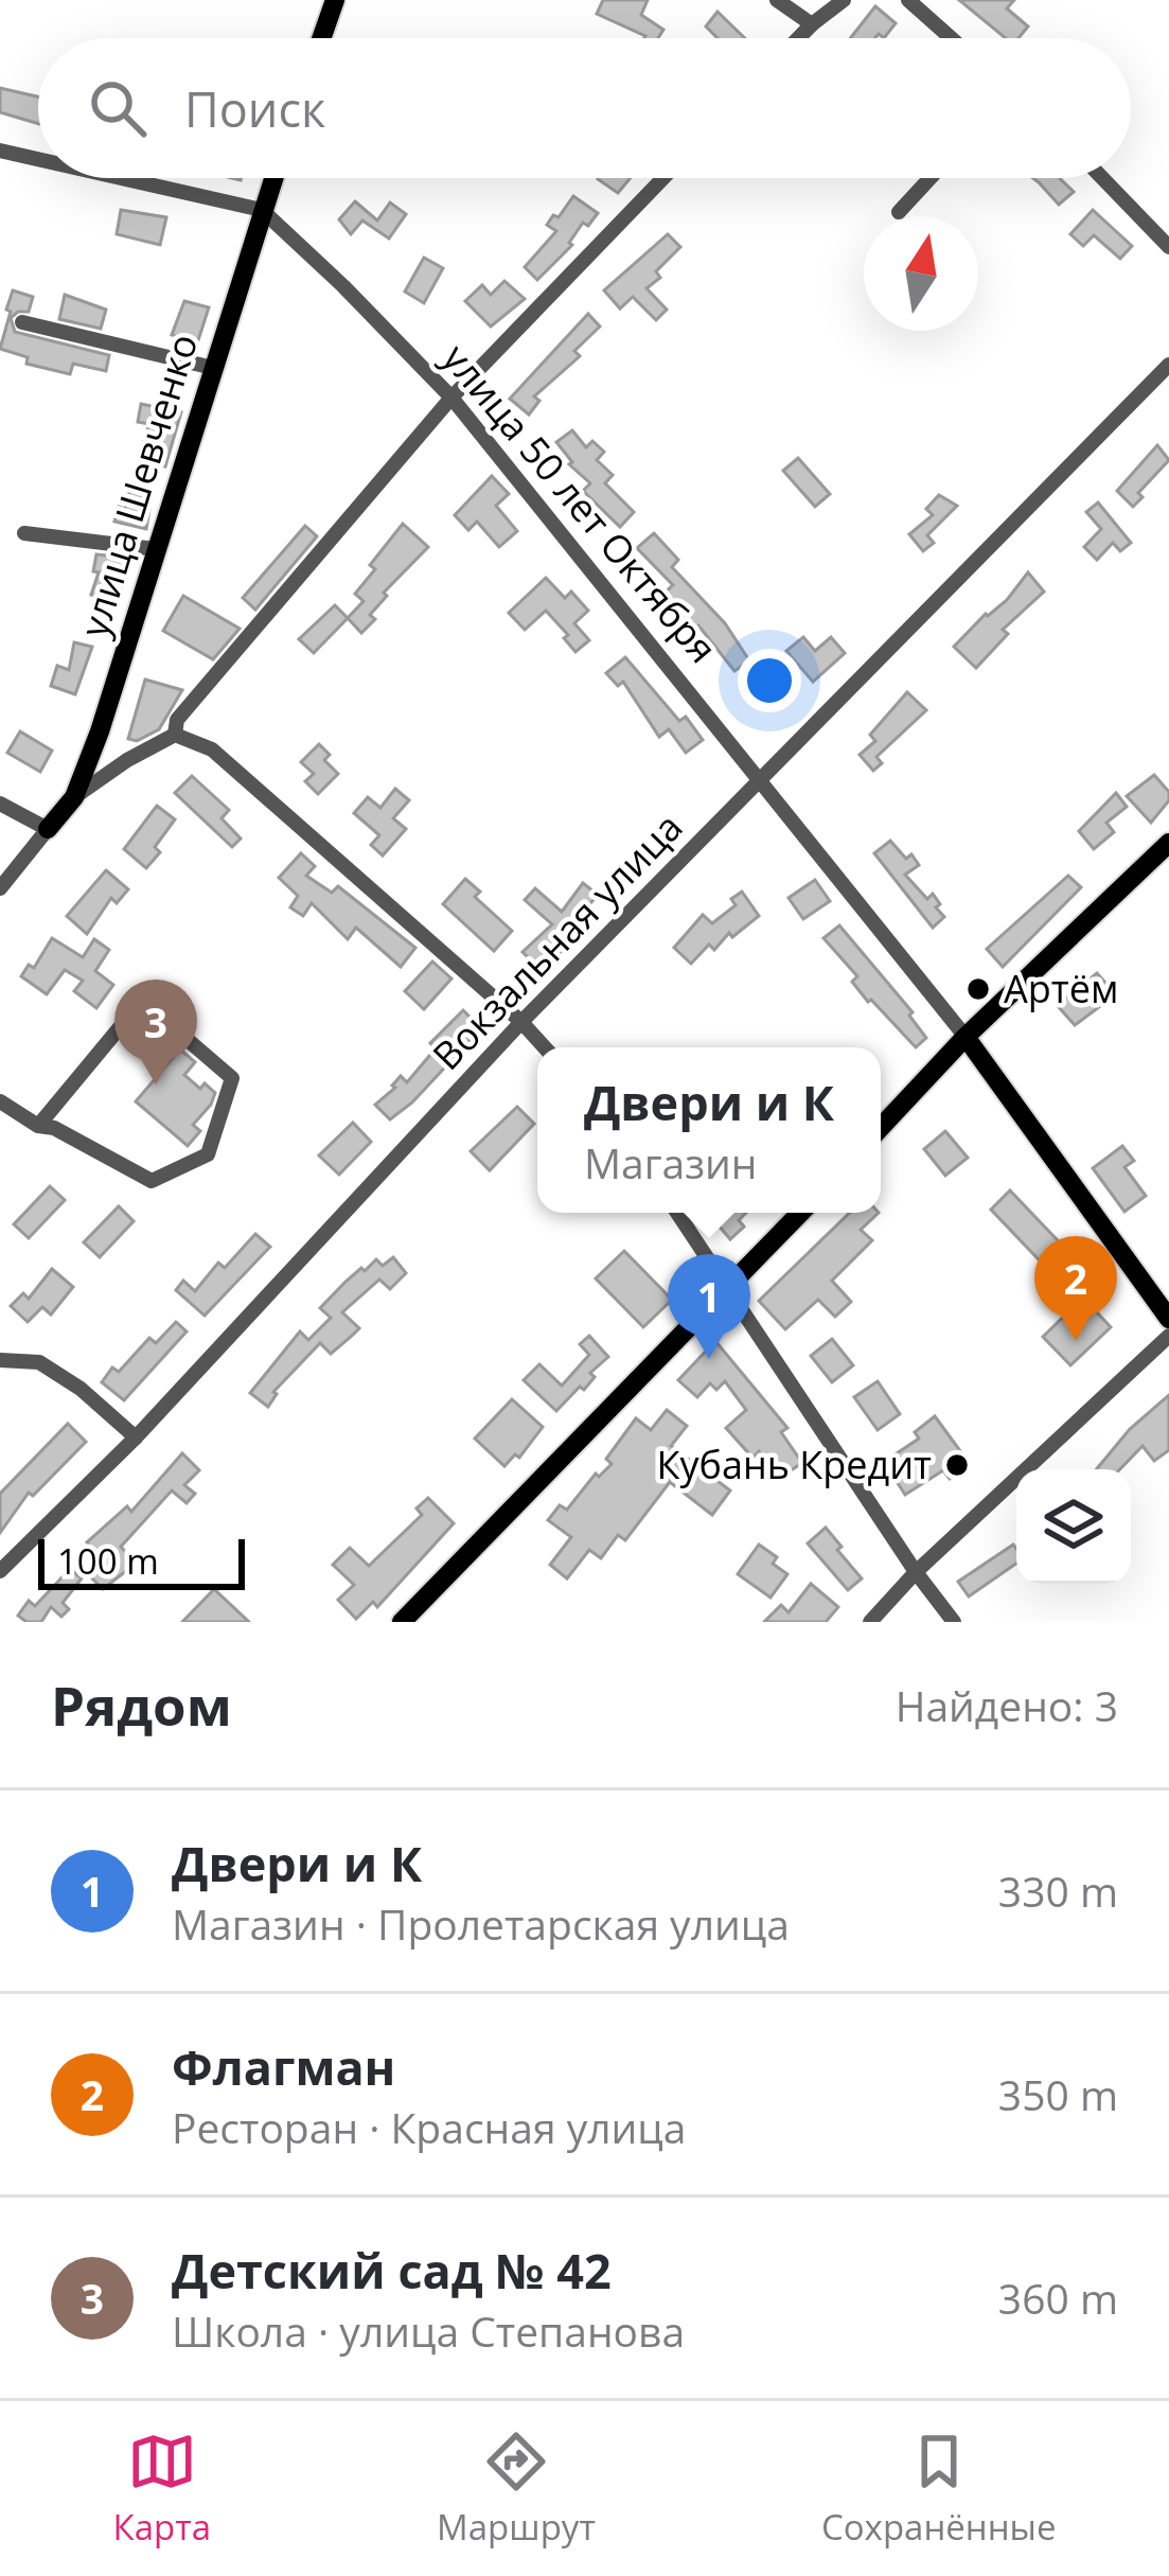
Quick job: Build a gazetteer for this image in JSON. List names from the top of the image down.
{
  "streets": {
    "main road": ["улица Шевченко", "улица 50 лет Октября"],
    "street": ["Вокзальная улица"]
  },
  "crossings": [
    ["улица Шевченко", "улица 50 лет Октября"],
    ["улица 50 лет Октября", "Вокзальная улица"]
  ],
  "places": ["Артём", "Кубань Кредит"],
  "scale_bar": "100 m",
  "north": "top",
  "page": {
    "search": "Поиск",
    "pins": ["3", "2", "1"],
    "popup": ["Двери и К", "Магазин"],
    "scale": "100 m",
    "heading": ["Рядом", "Найдено: 3"],
    "list": [
      {
        "mark": "1",
        "name": "Двери и К",
        "note": "Магазин · Пролетарская улица",
        "value": "330 m"
      },
      {
        "mark": "2",
        "name": "Флагман",
        "note": "Ресторан · Красная улица",
        "value": "350 m"
      },
      {
        "mark": "3",
        "name": "Детский сад № 42",
        "note": "Школа · улица Степанова",
        "value": "360 m"
      }
    ],
    "nav": ["Карта", "Маршрут", "Сохранённые"]
  }
}
